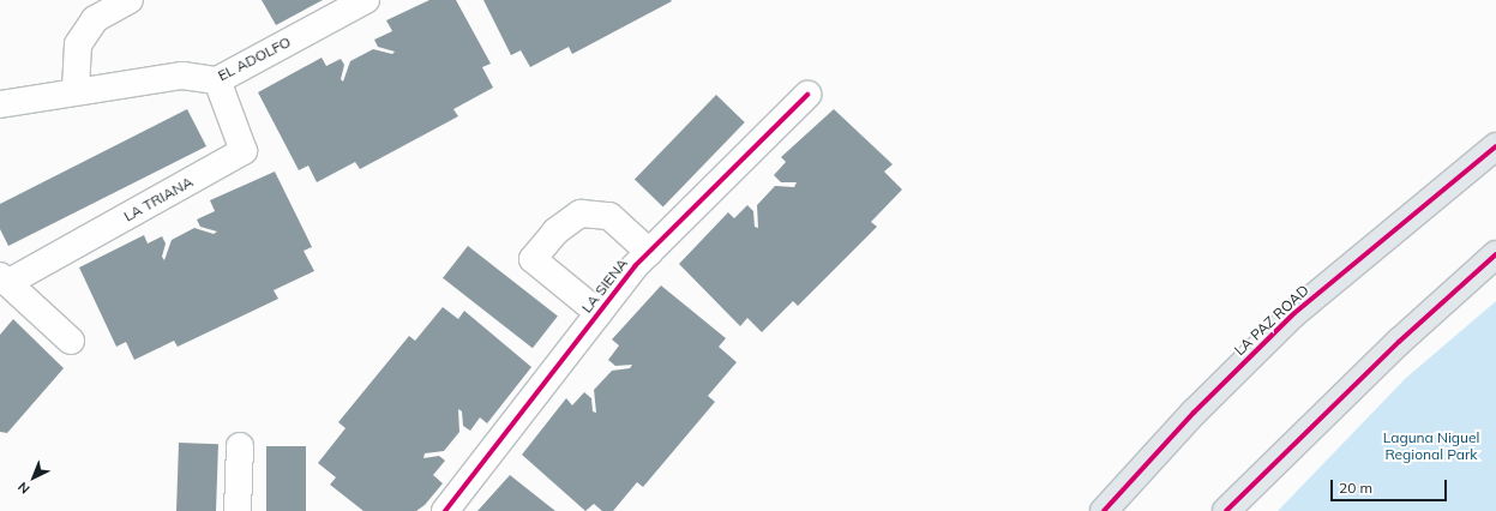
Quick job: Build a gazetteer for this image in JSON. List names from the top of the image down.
{
  "streets": {
    "main road": ["LA PAZ ROAD"],
    "street": ["EL ADOLFO", "LA TRIANA", "LA SIENA"]
  },
  "crossings": [
    ["EL ADOLFO", "LA TRIANA"]
  ],
  "parks": ["Laguna Niguel Regional Park"],
  "scale_bar": "20 m",
  "north": "bottom left"
}
